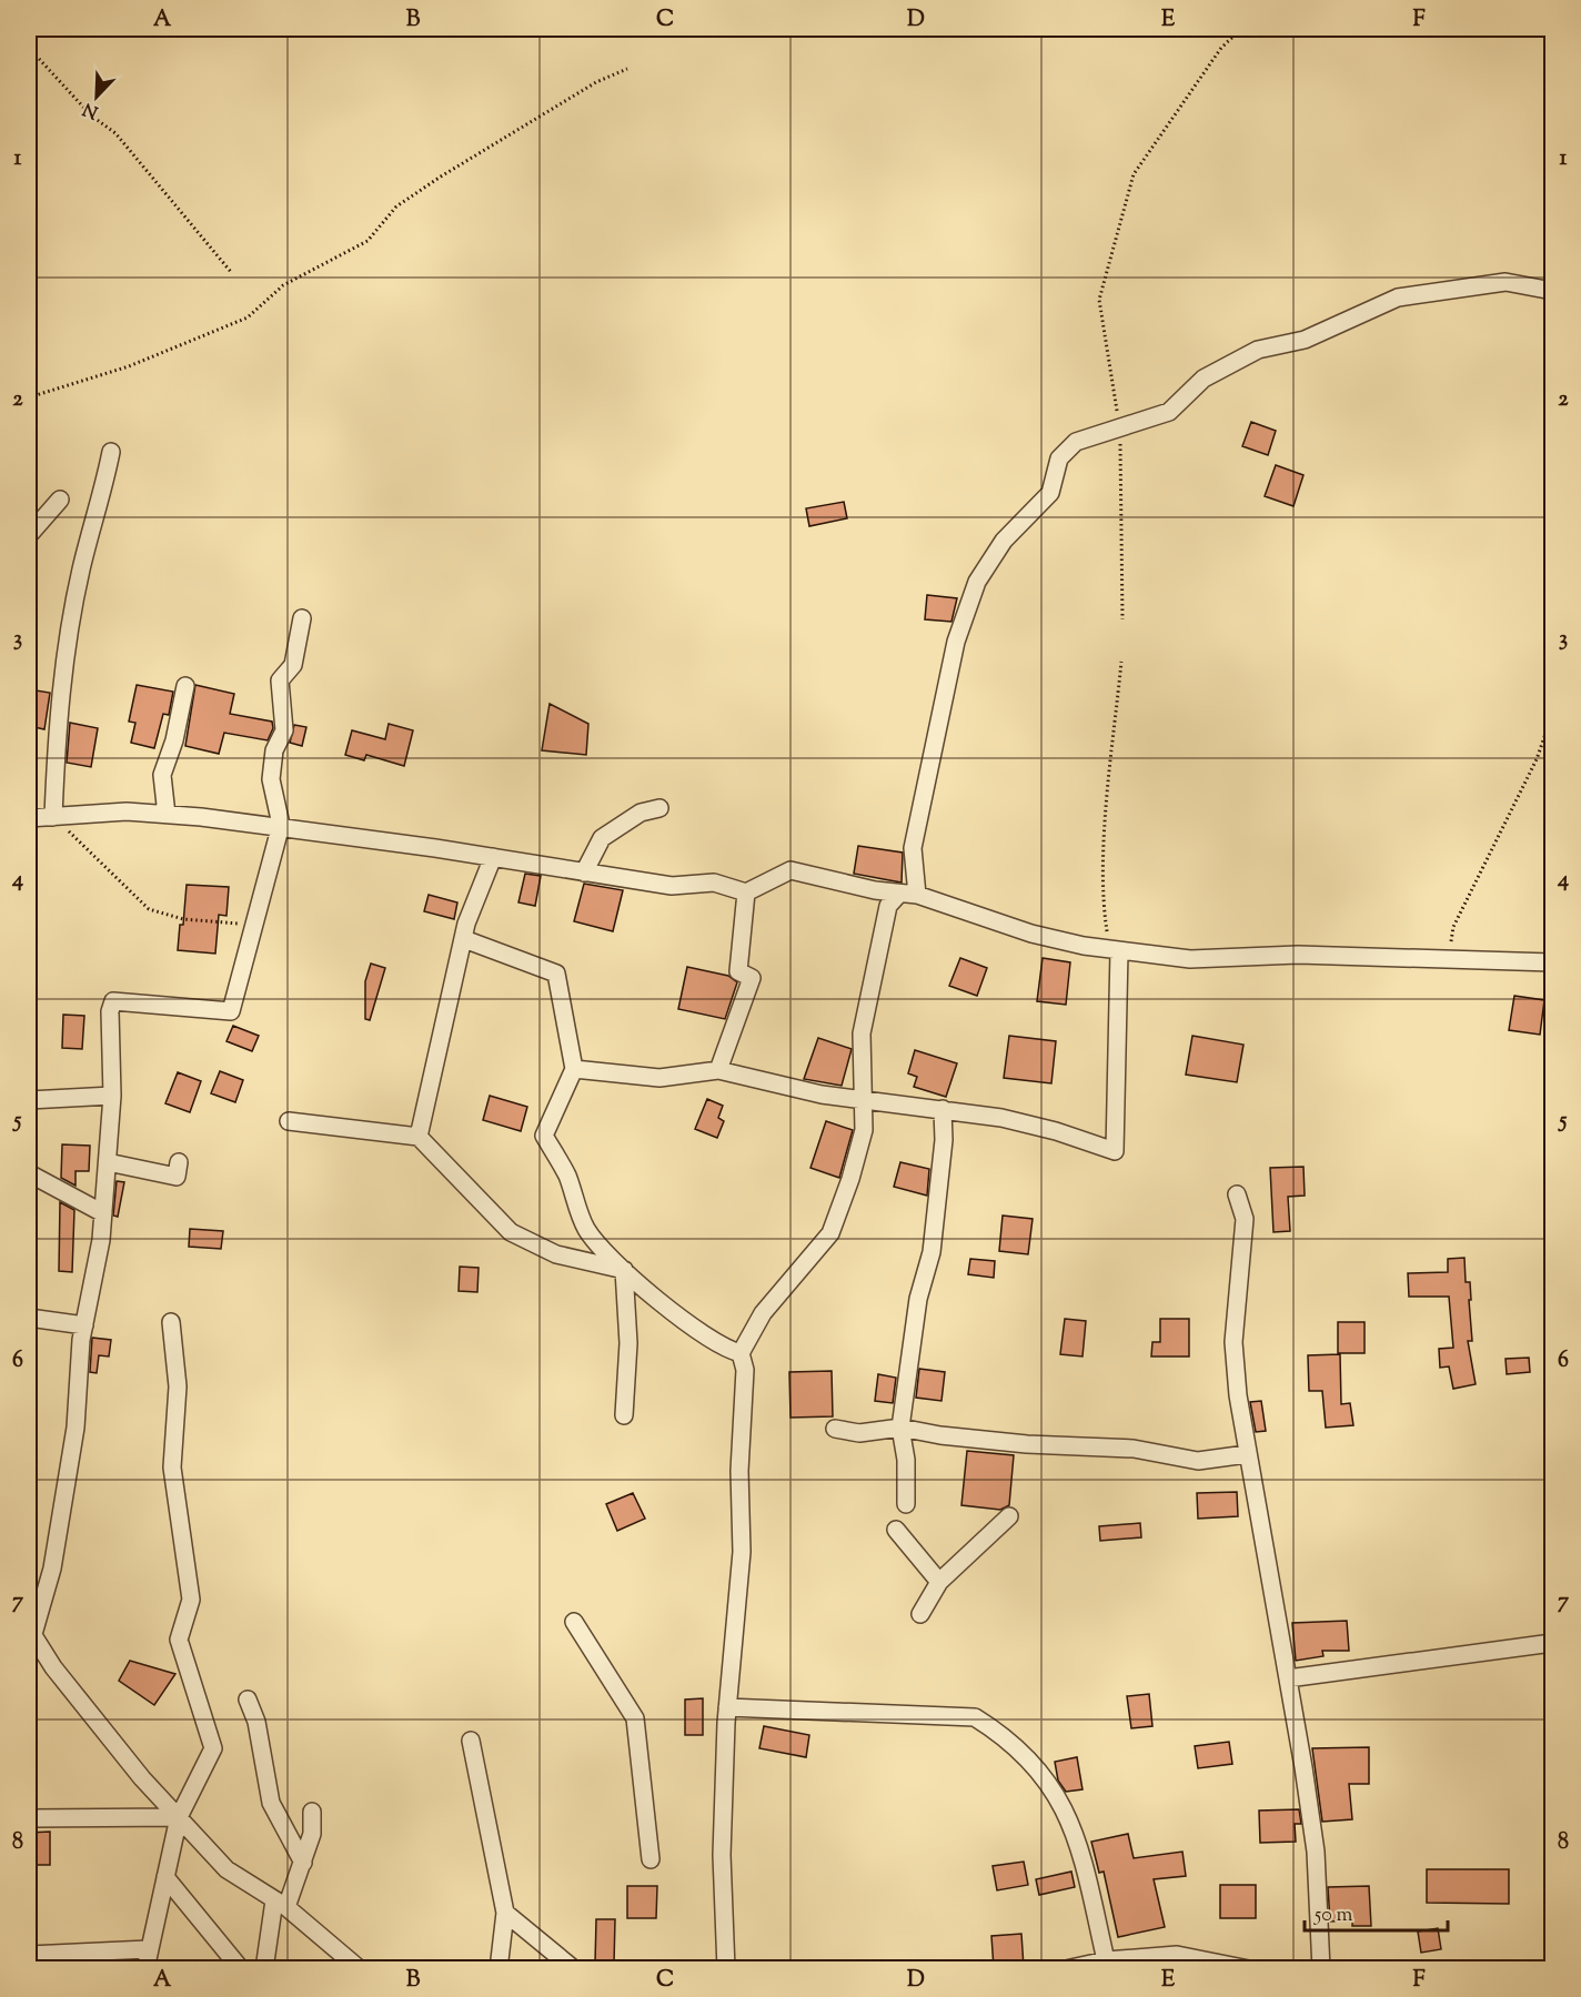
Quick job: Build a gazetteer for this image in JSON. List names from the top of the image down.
{
  "scale_bar": "50 m",
  "north": "bottom left",
  "grid": {
    "columns": [
      "A",
      "B",
      "C",
      "D",
      "E",
      "F"
    ],
    "rows": [
      "1",
      "2",
      "3",
      "4",
      "5",
      "6",
      "7",
      "8"
    ]
  }
}
